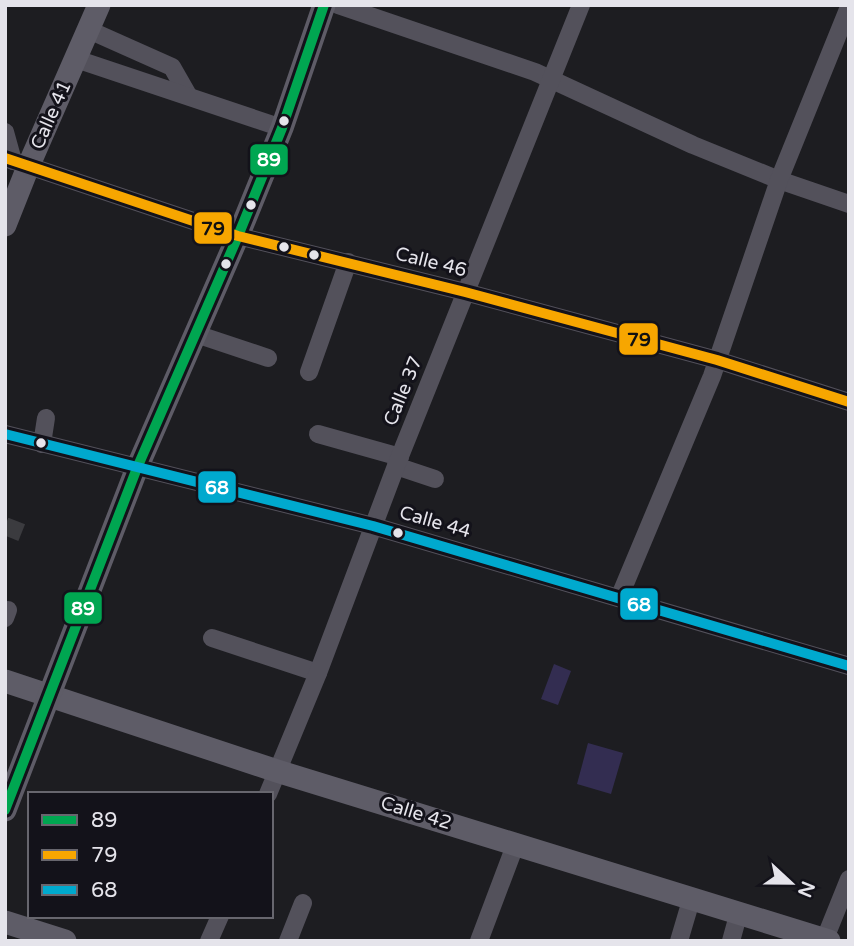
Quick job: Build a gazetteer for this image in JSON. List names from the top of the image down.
{
  "streets": {
    "main road": ["Calle 41", "Calle 42"],
    "street": ["Calle 46", "Calle 37", "Calle 44"]
  },
  "crossings": [
    ["Calle 41", "Calle 46"],
    ["Calle 46", "Calle 37"],
    ["Calle 37", "Calle 44"],
    ["Calle 37", "Calle 42"]
  ],
  "lines": ["transit line 89", "transit line 79", "transit line 68"],
  "legend": ["89", "79", "68"],
  "north": "right"
}
